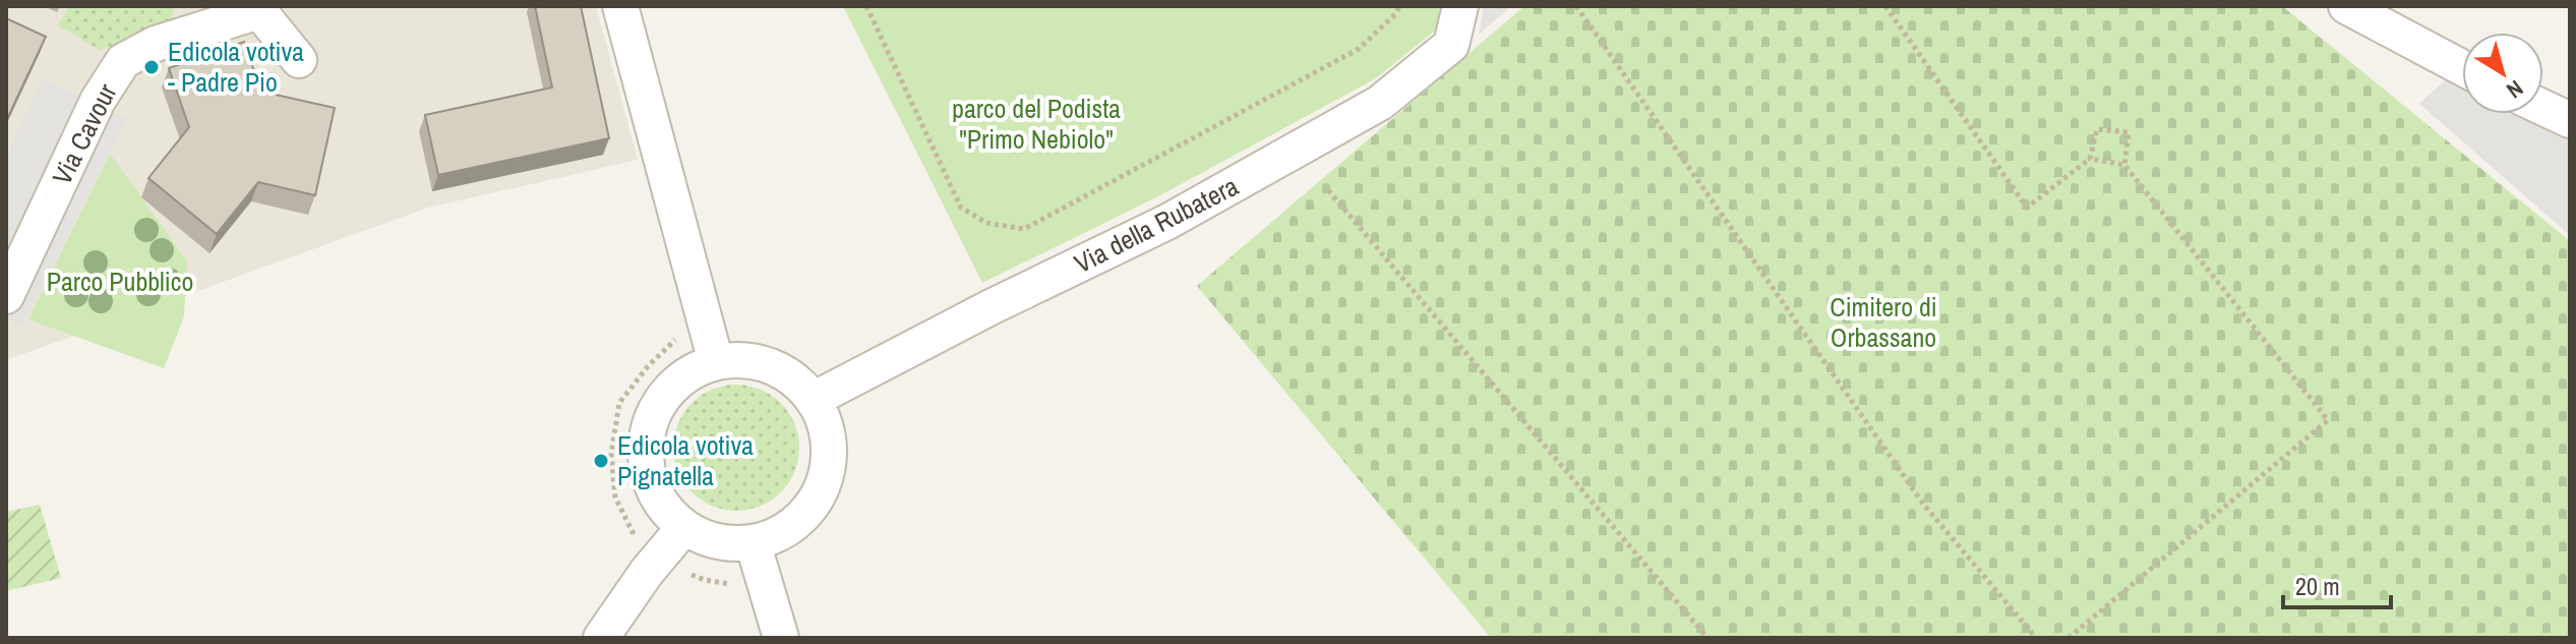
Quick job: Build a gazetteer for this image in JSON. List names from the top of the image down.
{
  "streets": {
    "street": ["Via Cavour", "Via della Rubatera"]
  },
  "parks": ["parco del Podista \"Primo Nebiolo\"", "Parco Pubblico", "Cimitero di Orbassano"],
  "places": ["Edicola votiva - Padre Pio", "Edicola votiva Pignatella"],
  "scale_bar": "20 m",
  "north": "bottom right"
}
